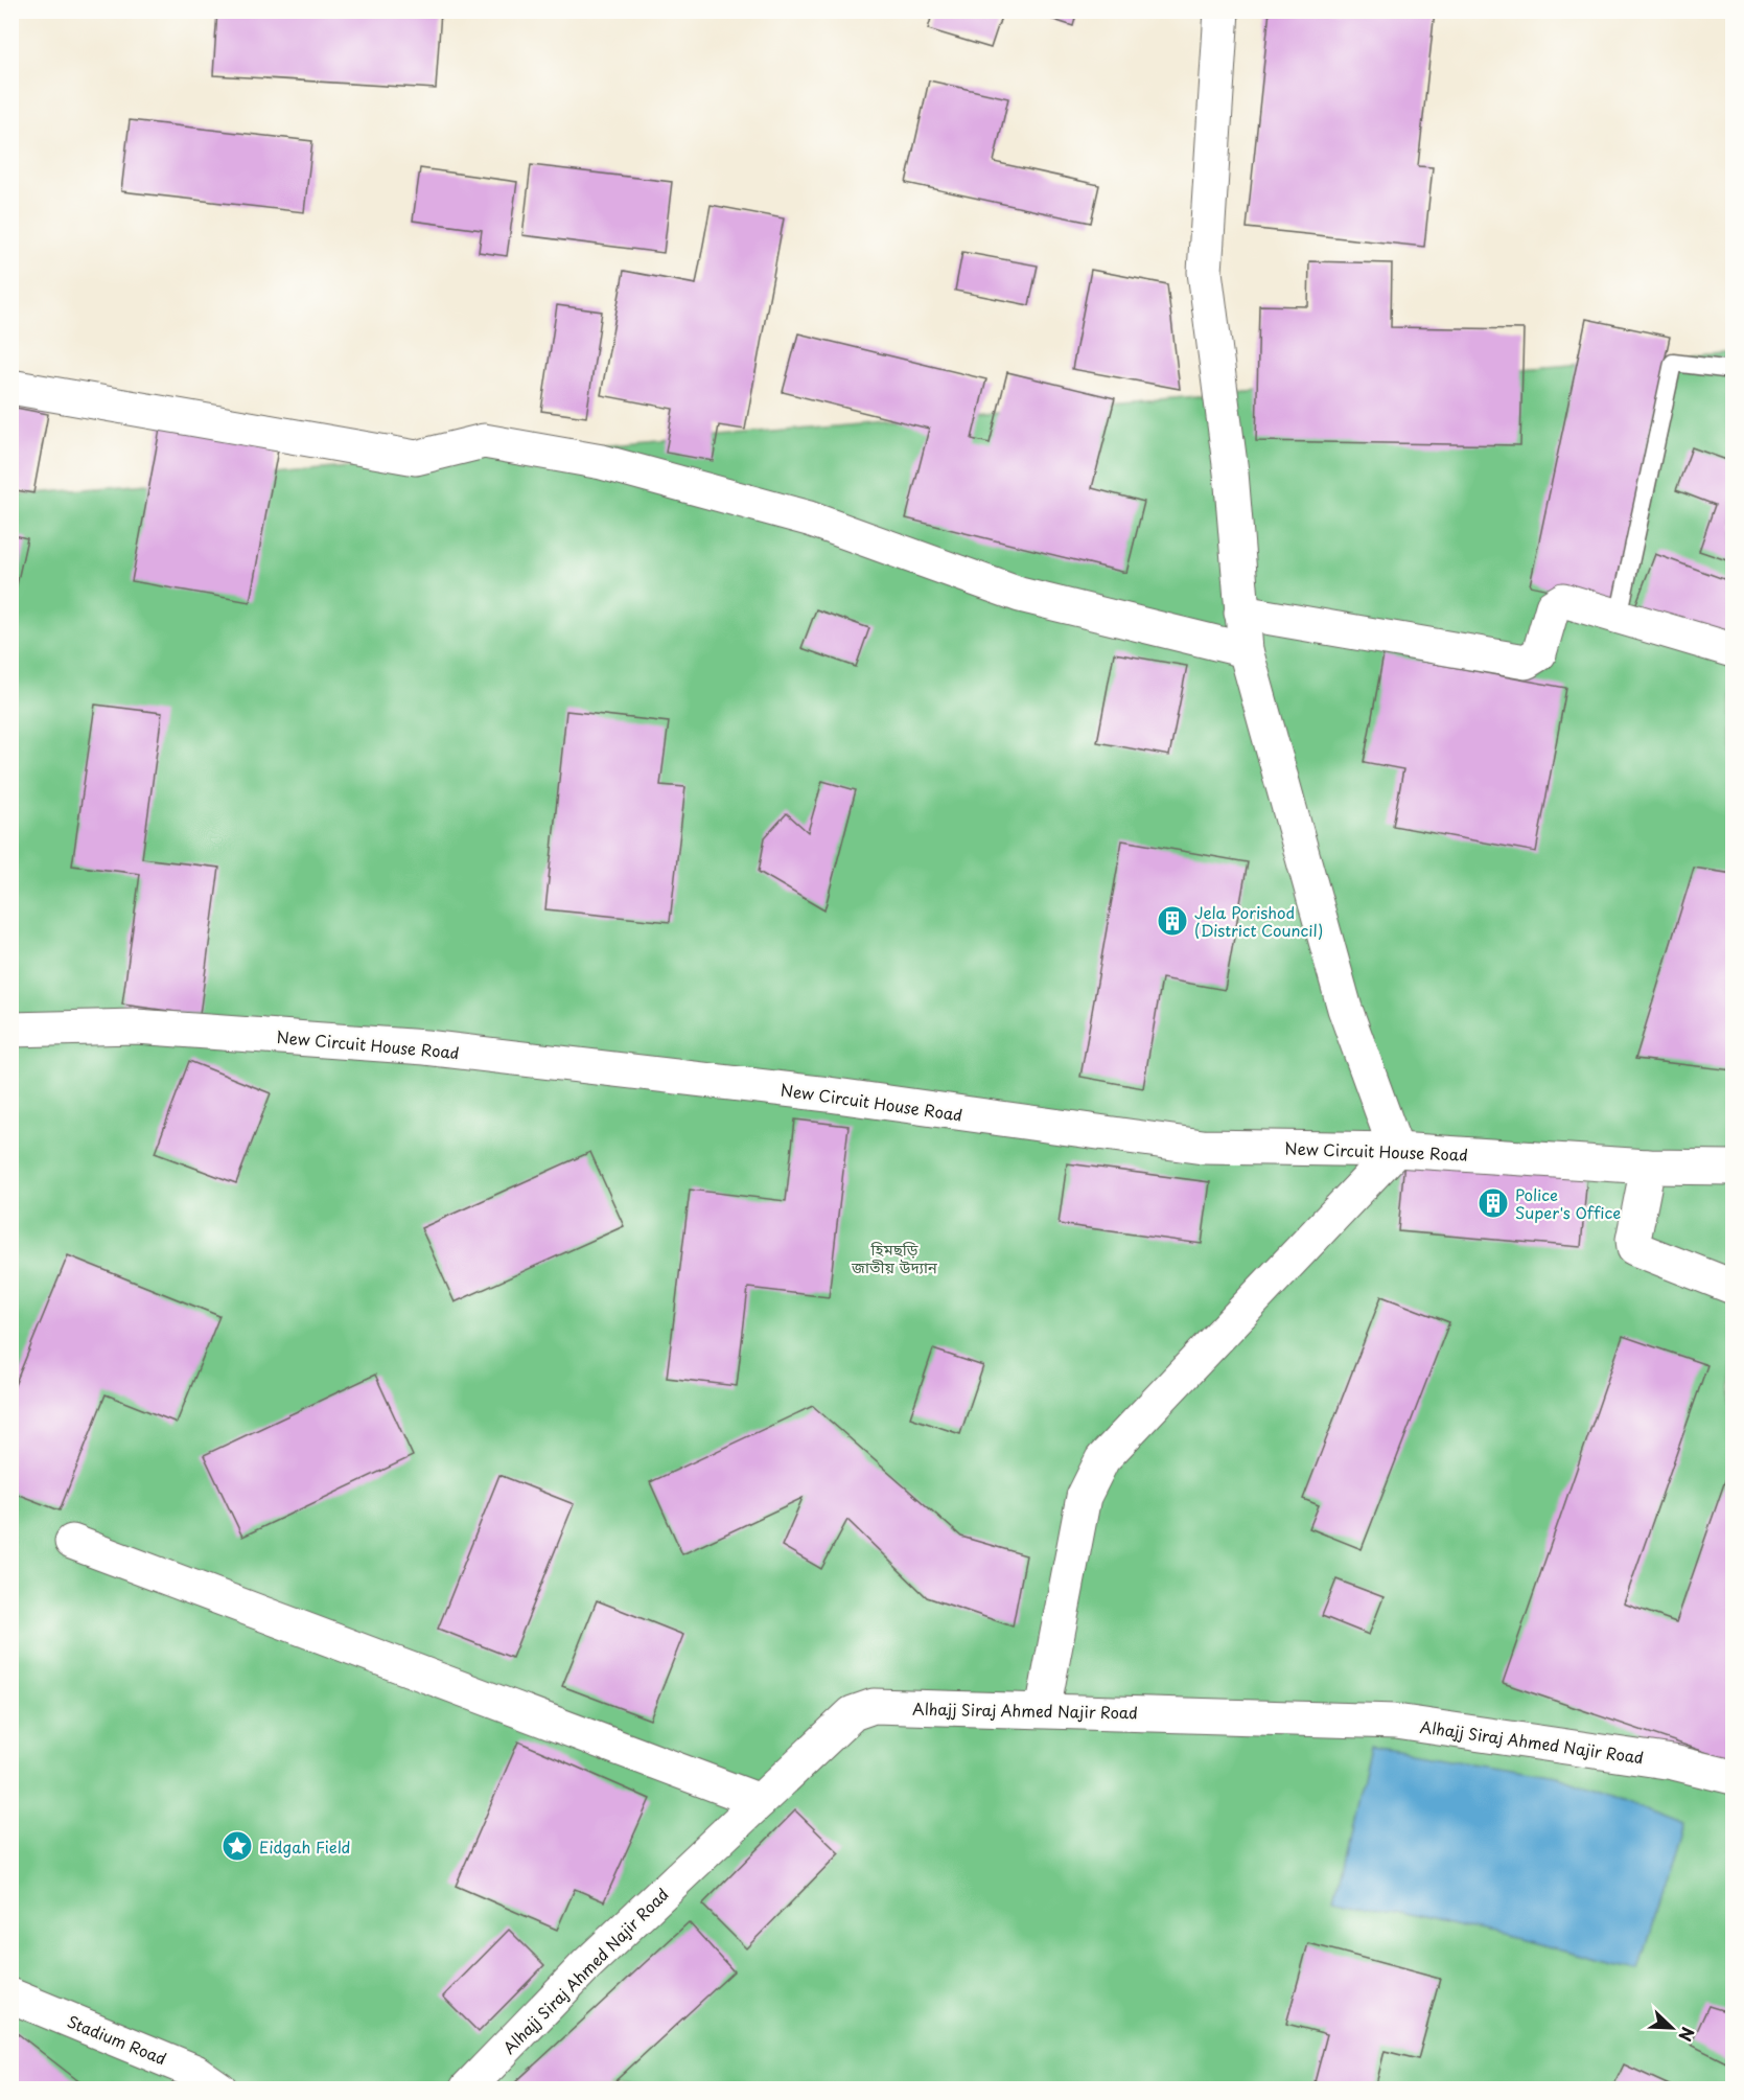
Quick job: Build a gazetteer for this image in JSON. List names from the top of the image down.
{
  "streets": {
    "street": ["New Circuit House Road", "Alhajj Siraj Ahmed Najir Road", "Stadium Road"]
  },
  "parks": ["হিমছড়ি জাতীয় উদ্যান"],
  "places": {
    "building": ["Jela Porishod (District Council)", "Police Super's Office"],
    "place": ["Eidgah Field"]
  },
  "north": "bottom right"
}
